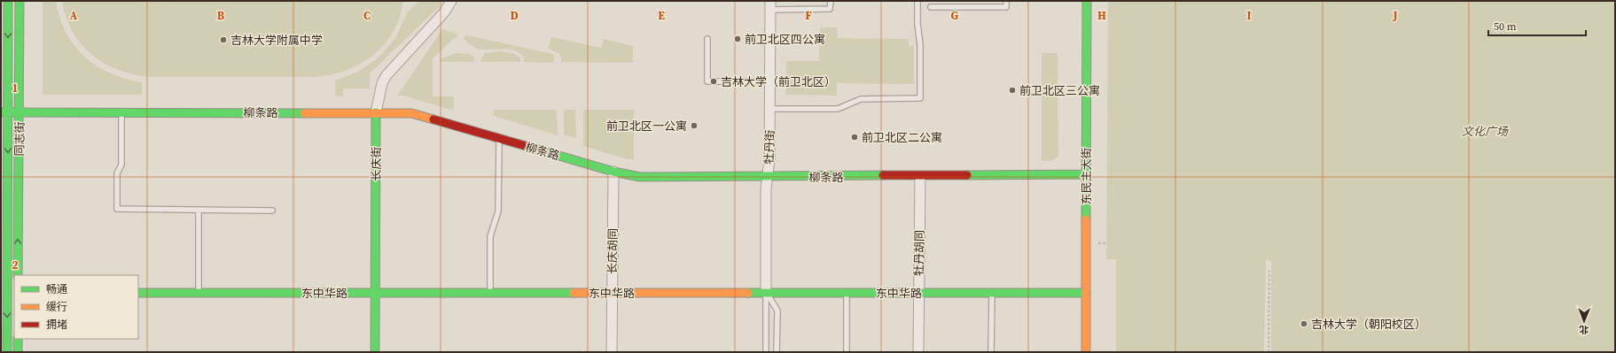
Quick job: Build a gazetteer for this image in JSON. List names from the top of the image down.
{
  "streets": {
    "street": [
      "柳条路",
      "同志街",
      "牡丹街",
      "长庆街",
      "东民主大街",
      "长庆胡同",
      "牡丹胡同",
      "东中华路"
    ]
  },
  "crossings": [
    ["柳条路", "同志街"],
    ["柳条路", "牡丹街"],
    ["柳条路", "长庆街"],
    ["柳条路", "东民主大街"],
    ["柳条路", "长庆胡同"],
    ["柳条路", "牡丹胡同"],
    ["牡丹街", "东中华路"],
    ["长庆街", "东中华路"],
    ["东民主大街", "东中华路"],
    ["长庆胡同", "东中华路"],
    ["牡丹胡同", "东中华路"]
  ],
  "parks": ["文化广场"],
  "places": [
    "前卫北区四公寓",
    "吉林大学附属中学",
    "吉林大学（前卫北区）",
    "前卫北区三公寓",
    "前卫北区一公寓",
    "前卫北区二公寓",
    "吉林大学（朝阳校区）"
  ],
  "legend": ["畅通", "缓行", "拥堵"],
  "scale_bar": "50 m",
  "north": "bottom",
  "grid": {
    "columns": [
      "A",
      "B",
      "C",
      "D",
      "E",
      "F",
      "G",
      "H",
      "I",
      "J"
    ],
    "rows": ["1", "2"]
  }
}
